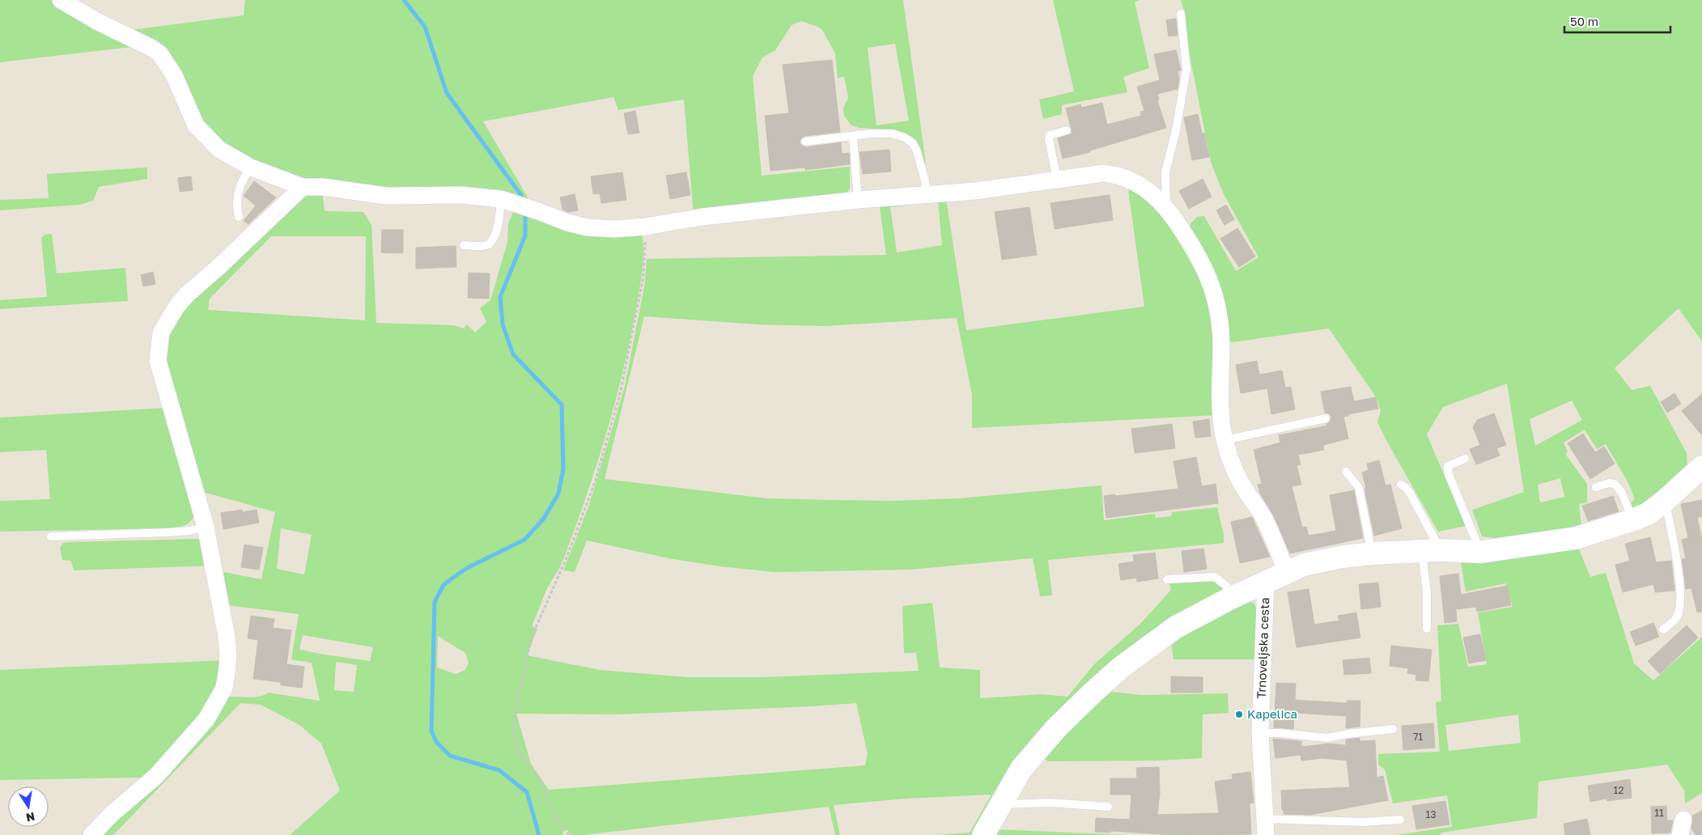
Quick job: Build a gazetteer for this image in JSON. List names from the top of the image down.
{
  "streets": {
    "street": ["Trnoveljska cesta"]
  },
  "places": ["Kapelica"],
  "house_numbers": [
    "71",
    "12",
    "11",
    "13"
  ],
  "scale_bar": "50 m",
  "north": "bottom"
}
